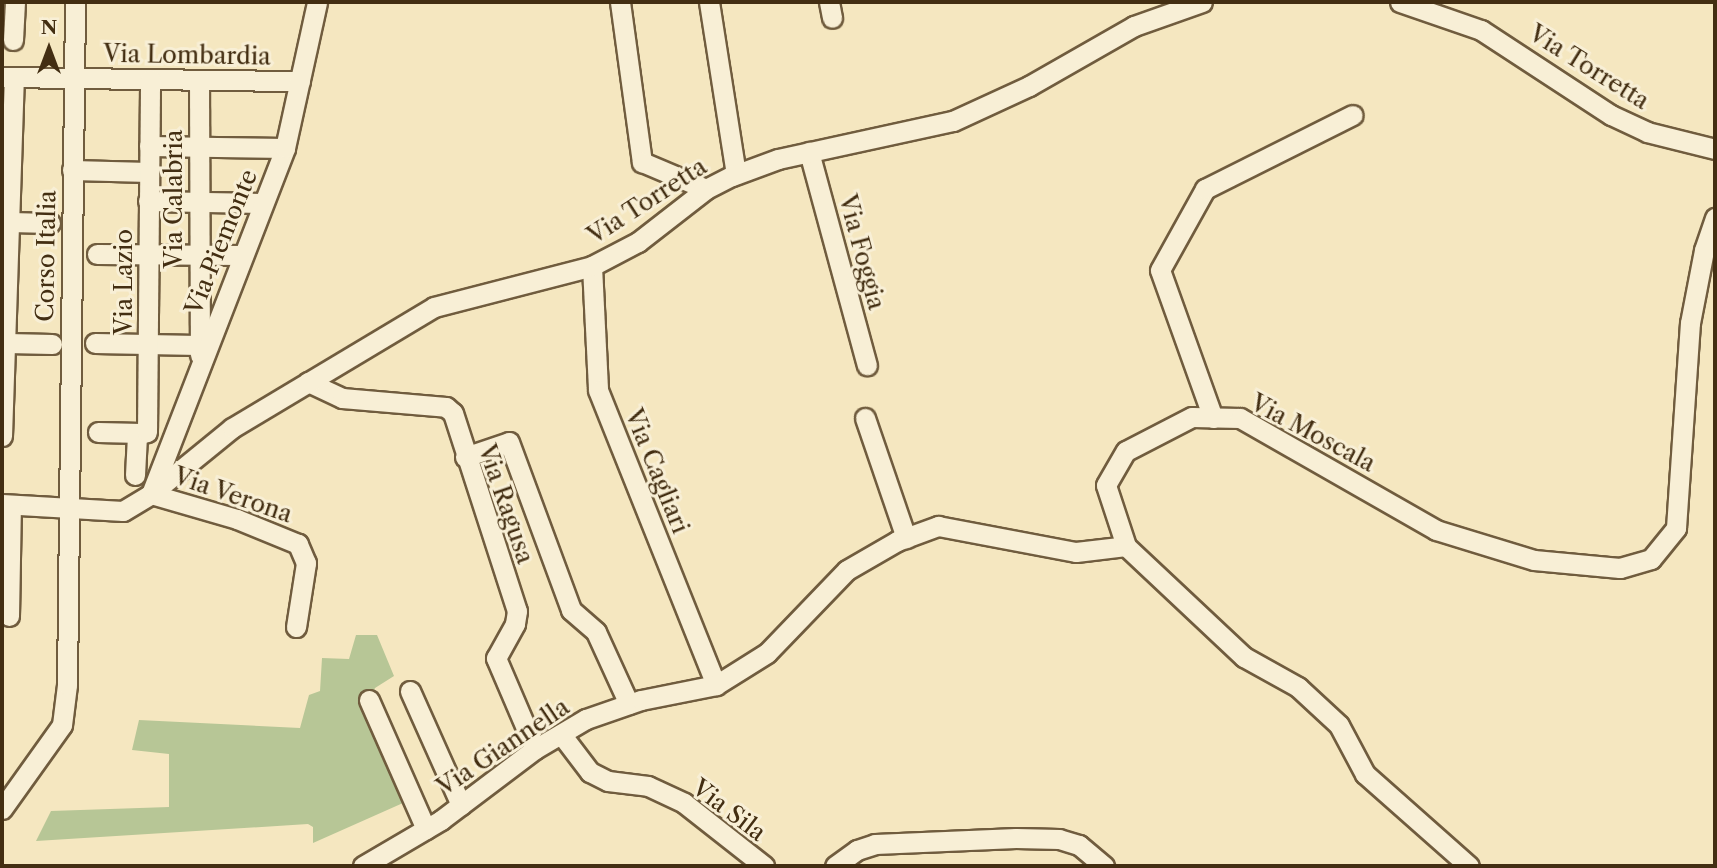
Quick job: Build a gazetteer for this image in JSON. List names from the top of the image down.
{
  "streets": {
    "street": [
      "Via Lombardia",
      "Via Torretta",
      "Via Calabria",
      "Via Piemonte",
      "Via Foggia",
      "Corso Italia",
      "Via Lazio",
      "Via Moscala",
      "Via Cagliari",
      "Via Verona",
      "Via Ragusa",
      "Via Giannella",
      "Via Sila"
    ]
  },
  "crossings": [
    ["Via Lombardia", "Via Calabria"],
    ["Via Lombardia", "Via Piemonte"],
    ["Via Lombardia", "Corso Italia"],
    ["Via Lombardia", "Via Lazio"],
    ["Via Torretta", "Via Piemonte"],
    ["Via Torretta", "Via Foggia"],
    ["Via Torretta", "Corso Italia"],
    ["Via Torretta", "Via Cagliari"],
    ["Via Torretta", "Via Verona"],
    ["Via Torretta", "Via Ragusa"],
    ["Via Calabria", "Via Piemonte"],
    ["Via Piemonte", "Via Verona"],
    ["Via Moscala", "Via Giannella"],
    ["Via Cagliari", "Via Giannella"],
    ["Via Ragusa", "Via Giannella"],
    ["Via Giannella", "Via Sila"]
  ],
  "north": "top"
}
